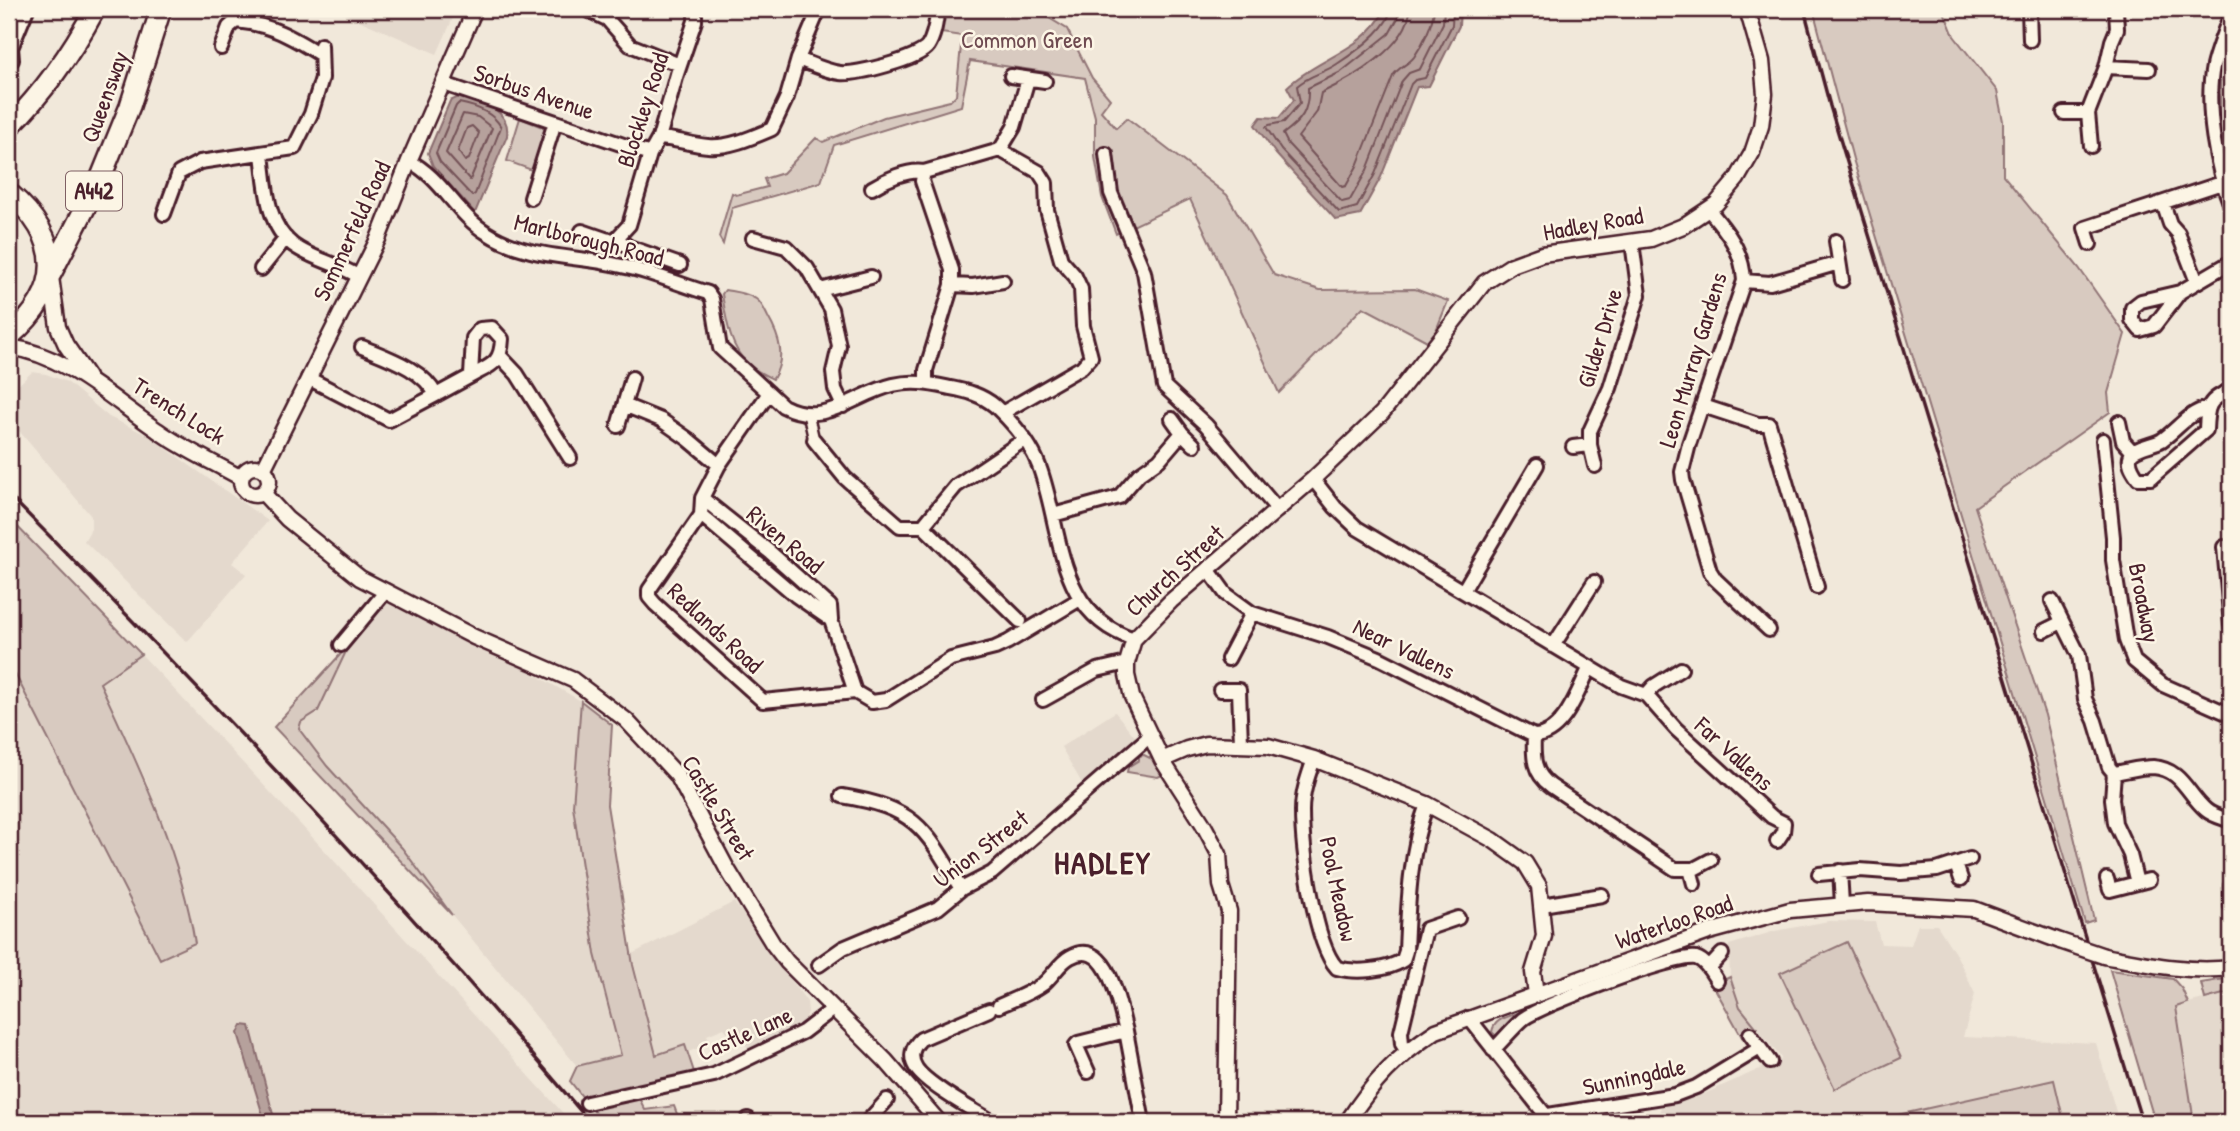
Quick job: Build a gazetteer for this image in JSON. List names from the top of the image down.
{
  "streets": {
    "highway": ["Queensway", "A442"],
    "street": [
      "Sorbus Avenue",
      "Blockley Road",
      "Hadley Road",
      "Sommerfeld Road",
      "Marlborough Road",
      "Gilder Drive",
      "Leon Murray Gardens",
      "Trench Lock",
      "Riven Road",
      "Church Street",
      "Broadway",
      "Redlands Road",
      "Near Vallens",
      "Far Vallens",
      "Castle Street",
      "Union Street",
      "Pool Meadow",
      "Waterloo Road",
      "Castle Lane",
      "Sunningdale"
    ]
  },
  "crossings": [
    ["Sorbus Avenue", "Blockley Road"],
    ["Sorbus Avenue", "Sommerfeld Road"],
    ["Queensway", "A442"],
    ["Hadley Road", "Gilder Drive"],
    ["Hadley Road", "Leon Murray Gardens"],
    ["Hadley Road", "Church Street"],
    ["Sommerfeld Road", "Marlborough Road"],
    ["Sommerfeld Road", "Trench Lock"],
    ["Sommerfeld Road", "Castle Street"],
    ["Trench Lock", "Castle Street"],
    ["Riven Road", "Redlands Road"],
    ["Church Street", "Near Vallens"],
    ["Church Street", "Far Vallens"],
    ["Church Street", "Union Street"],
    ["Castle Street", "Castle Lane"]
  ],
  "districts": ["HADLEY"],
  "parks": ["Common Green"]
}
